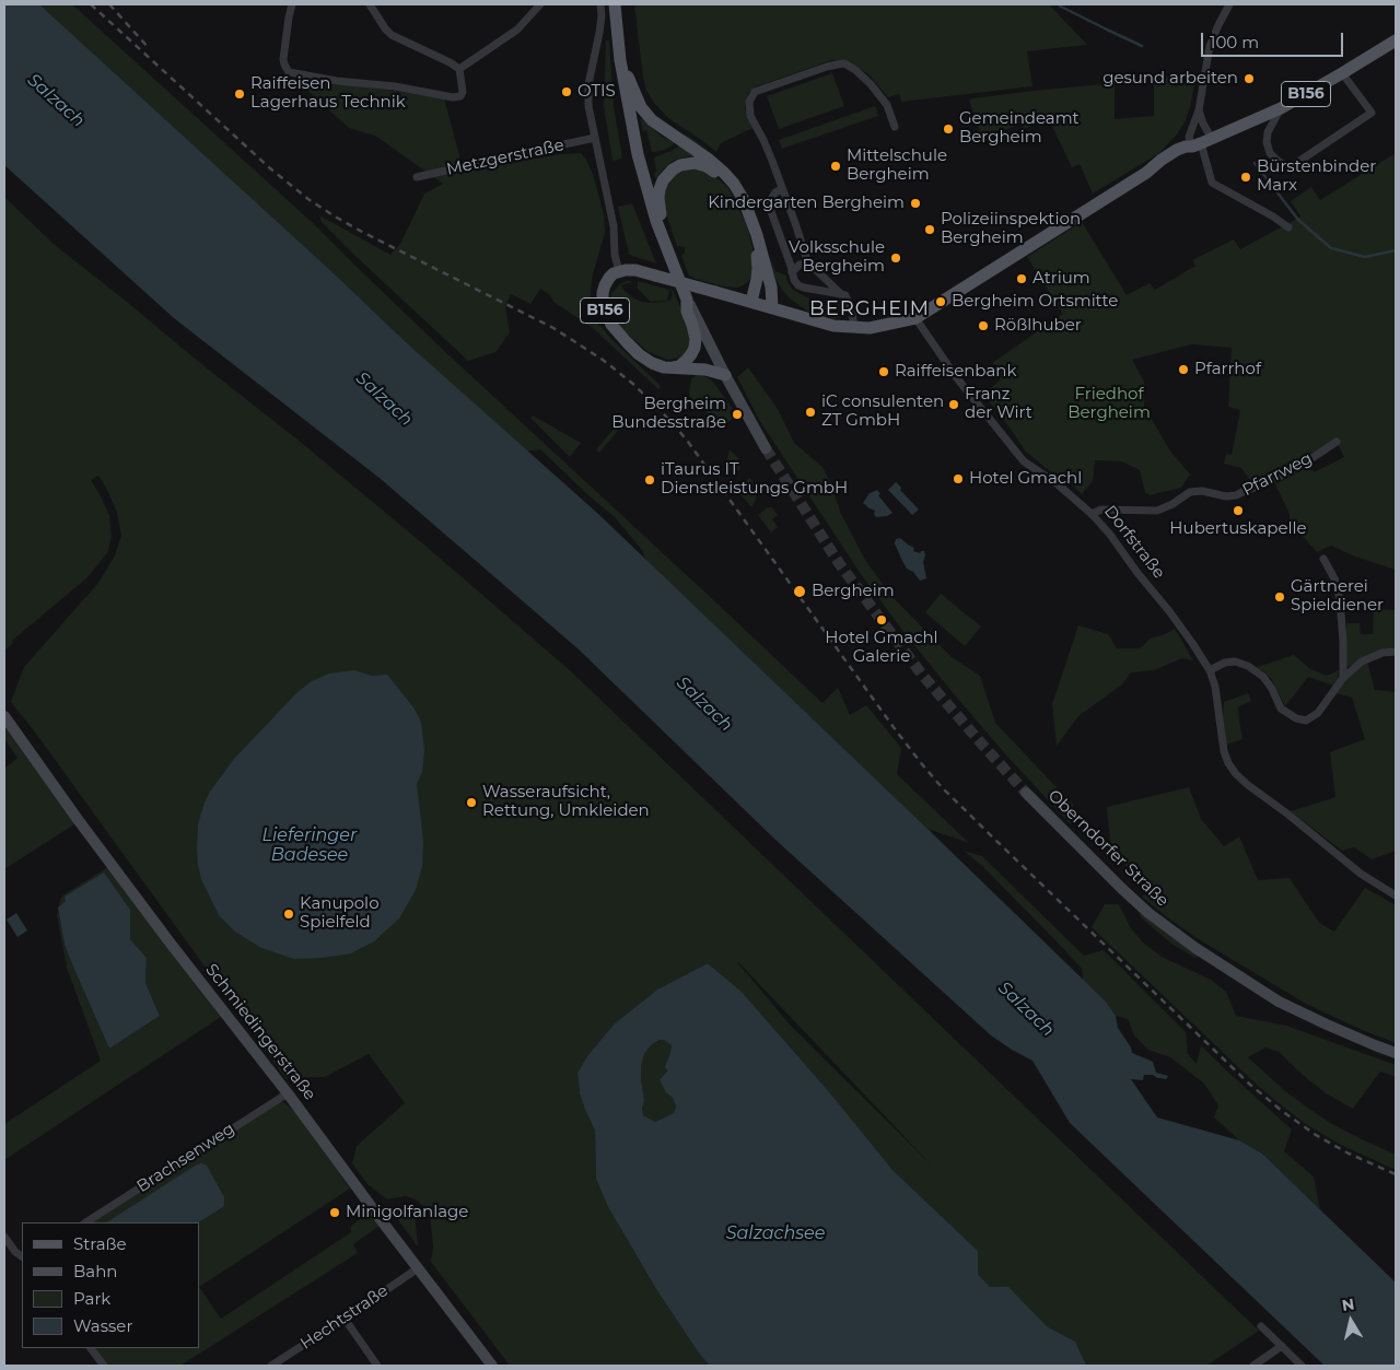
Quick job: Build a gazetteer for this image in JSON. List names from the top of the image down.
{
  "streets": {
    "main road": ["B156"],
    "street": [
      "Metzgerstraße",
      "Pfarrweg",
      "Dorfstraße",
      "Oberndorfer Straße",
      "Schmiedingerstraße",
      "Brachsenweg",
      "Hechtstraße"
    ]
  },
  "crossings": [
    ["B156", "Dorfstraße"],
    ["Pfarrweg", "Dorfstraße"],
    ["Schmiedingerstraße", "Brachsenweg"],
    ["Schmiedingerstraße", "Hechtstraße"]
  ],
  "districts": ["BERGHEIM"],
  "water": ["Salzach", "Lieferinger Badesee", "Salzachsee"],
  "parks": ["Friedhof Bergheim"],
  "places": [
    "gesund arbeiten",
    "OTIS",
    "Raiffeisen Lagerhaus Technik",
    "Gemeindeamt Bergheim",
    "Mittelschule Bergheim",
    "Bürstenbinder Marx",
    "Kindergarten Bergheim",
    "Polizeiinspektion Bergheim",
    "Volksschule Bergheim",
    "Atrium",
    "Bergheim Ortsmitte",
    "Rößlhuber",
    "Pfarrhof",
    "Raiffeisenbank",
    "Franz der Wirt",
    "iC consulenten ZT GmbH",
    "Bergheim Bundesstraße",
    "Hotel Gmachl",
    "iTaurus IT Dienstleistungs GmbH",
    "Hubertuskapelle",
    "Bergheim",
    "Gärtnerei Spieldiener",
    "Hotel Gmachl Galerie",
    "Wasseraufsicht, Rettung, Umkleiden",
    "Kanupolo Spielfeld",
    "Minigolfanlage"
  ],
  "legend": [
    "Straße",
    "Bahn",
    "Park",
    "Wasser"
  ],
  "scale_bar": "100 m",
  "north": "top"
}
